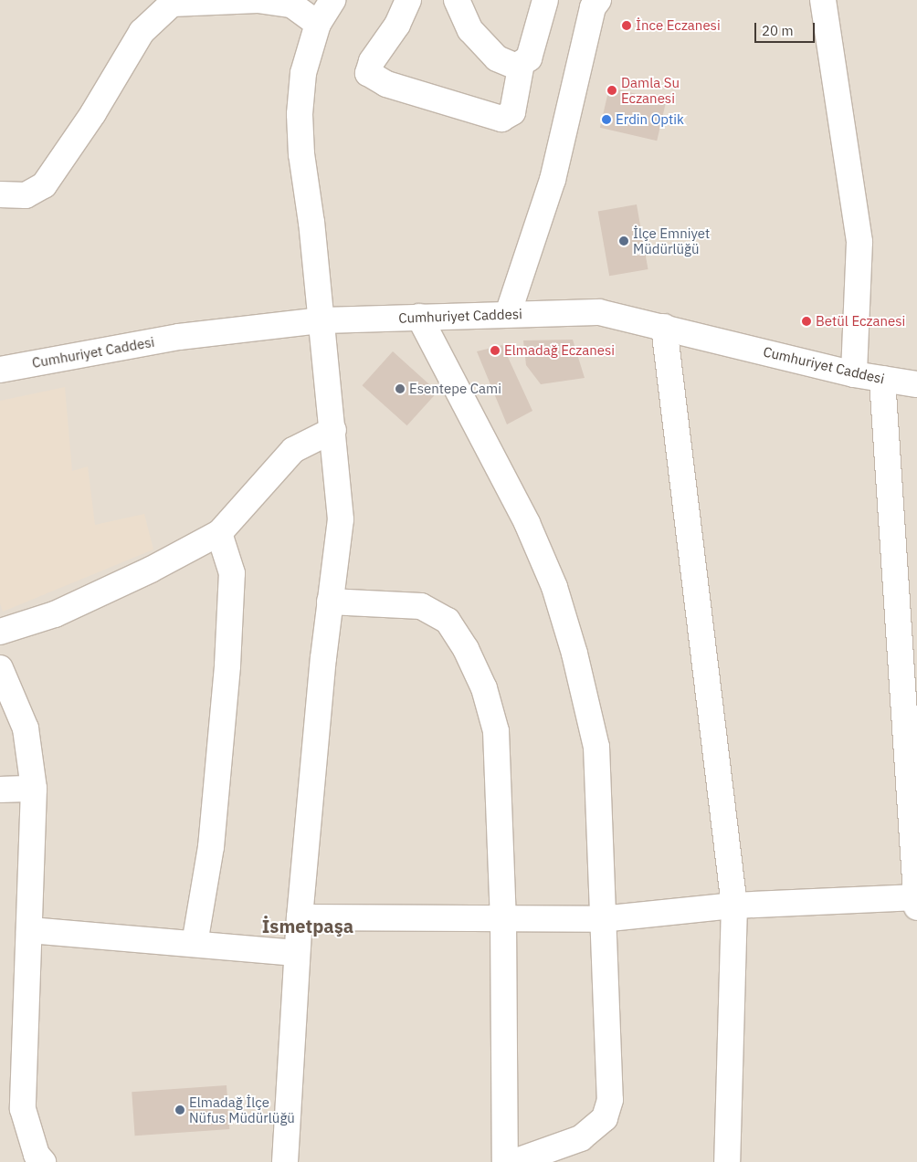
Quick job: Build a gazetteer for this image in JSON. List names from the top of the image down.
{
  "streets": {
    "street": ["Cumhuriyet Caddesi"]
  },
  "districts": ["İsmetpaşa"],
  "places": [
    "İnce Eczanesi",
    "Damla Su Eczanesi",
    "Erdin Optik",
    "İlçe Emniyet Müdürlüğü",
    "Betül Eczanesi",
    "Elmadağ Eczanesi",
    "Esentepe Cami",
    "Elmadağ İlçe Nüfus Müdürlüğü"
  ],
  "scale_bar": "20 m"
}
